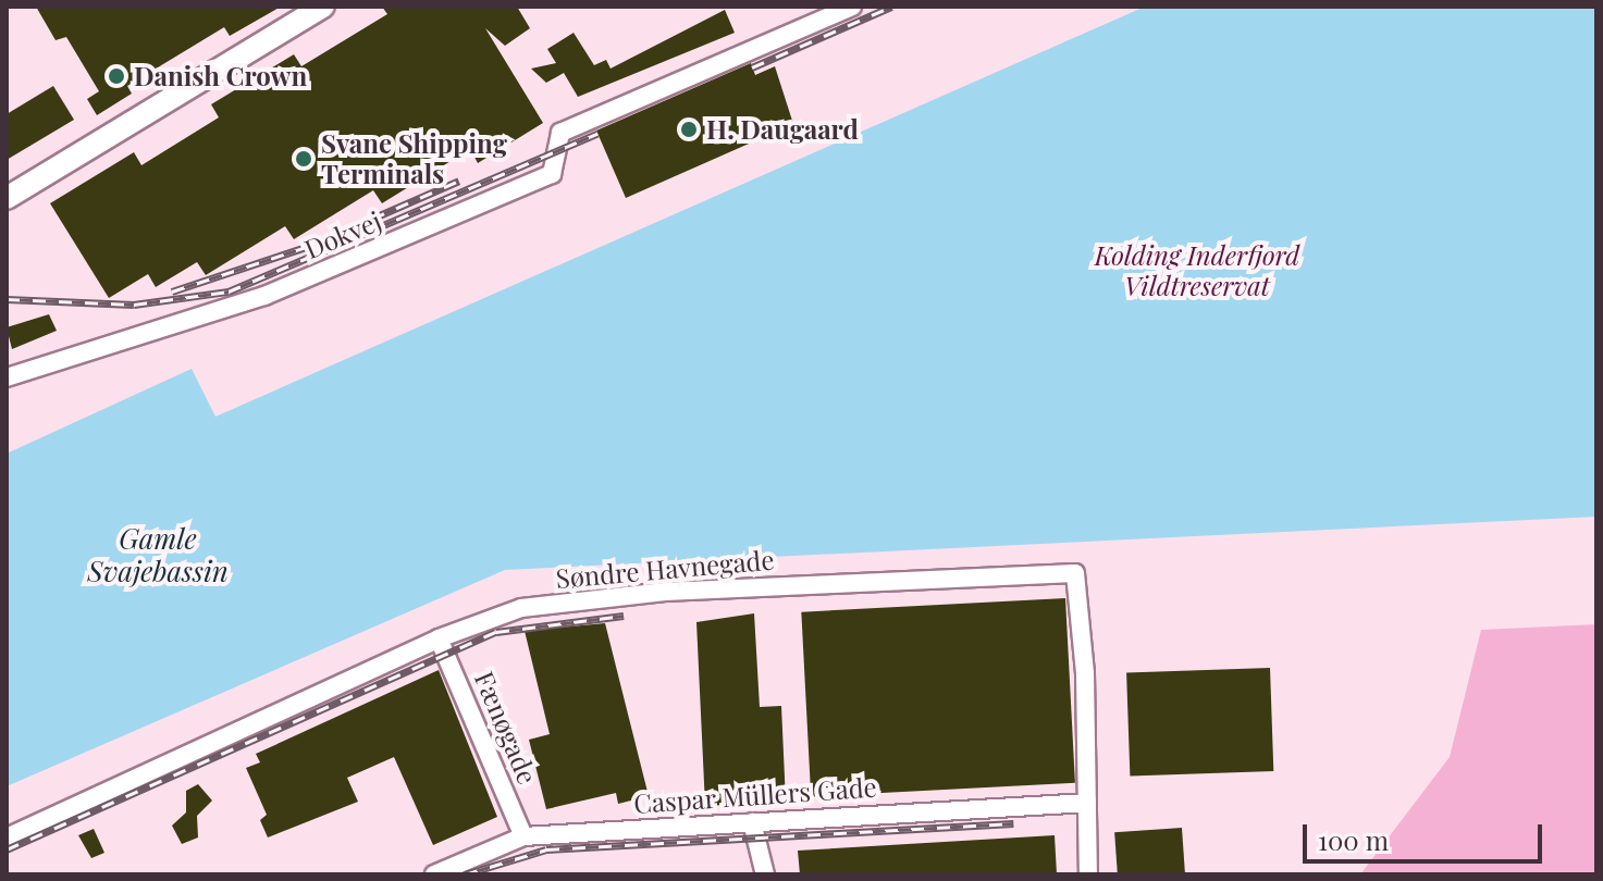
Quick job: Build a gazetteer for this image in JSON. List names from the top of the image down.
{
  "streets": {
    "street": [
      "Dokvej",
      "Søndre Havnegade",
      "Fænøgade",
      "Caspar Müllers Gade"
    ]
  },
  "crossings": [
    ["Søndre Havnegade", "Fænøgade"],
    ["Søndre Havnegade", "Caspar Müllers Gade"],
    ["Fænøgade", "Caspar Müllers Gade"]
  ],
  "water": ["Gamle Svajebassin"],
  "parks": ["Kolding Inderfjord Vildtreservat"],
  "places": ["Danish Crown", "H. Daugaard", "Svane Shipping Terminals"],
  "scale_bar": "100 m"
}
